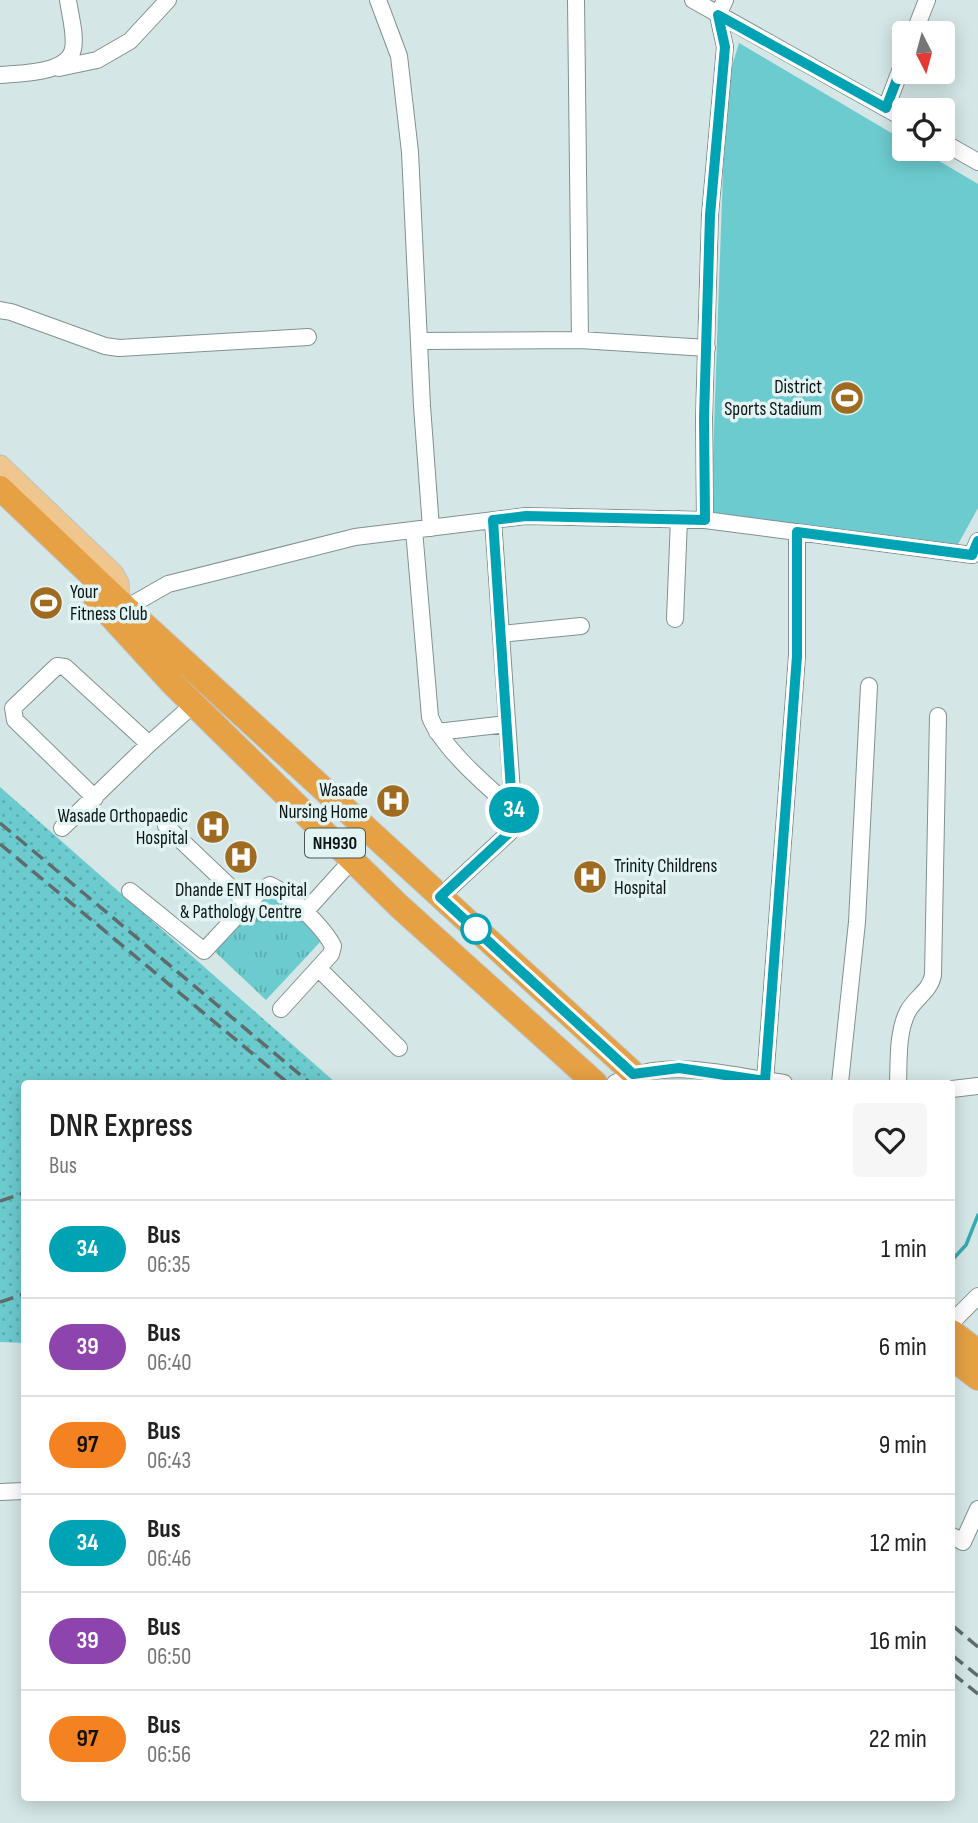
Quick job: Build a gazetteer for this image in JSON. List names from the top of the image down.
{
  "streets": {
    "highway": ["NH930"]
  },
  "places": {
    "sports": ["District Sports Stadium", "Your Fitness Club"],
    "hospital": [
      "Wasade Nursing Home",
      "Wasade Orthopaedic Hospital",
      "Dhande ENT Hospital & Pathology Centre",
      "Trinity Childrens Hospital"
    ]
  },
  "lines": ["bus line 34"],
  "north": "bottom",
  "page": {
    "on_map": "34",
    "heading": ["DNR Express", "Bus"],
    "list": [
      {
        "mark": "34",
        "name": "Bus",
        "note": "06:35",
        "value": "1 min"
      },
      {
        "mark": "39",
        "name": "Bus",
        "note": "06:40",
        "value": "6 min"
      },
      {
        "mark": "97",
        "name": "Bus",
        "note": "06:43",
        "value": "9 min"
      },
      {
        "mark": "34",
        "name": "Bus",
        "note": "06:46",
        "value": "12 min"
      },
      {
        "mark": "39",
        "name": "Bus",
        "note": "06:50",
        "value": "16 min"
      },
      {
        "mark": "97",
        "name": "Bus",
        "note": "06:56",
        "value": "22 min"
      }
    ]
  }
}
